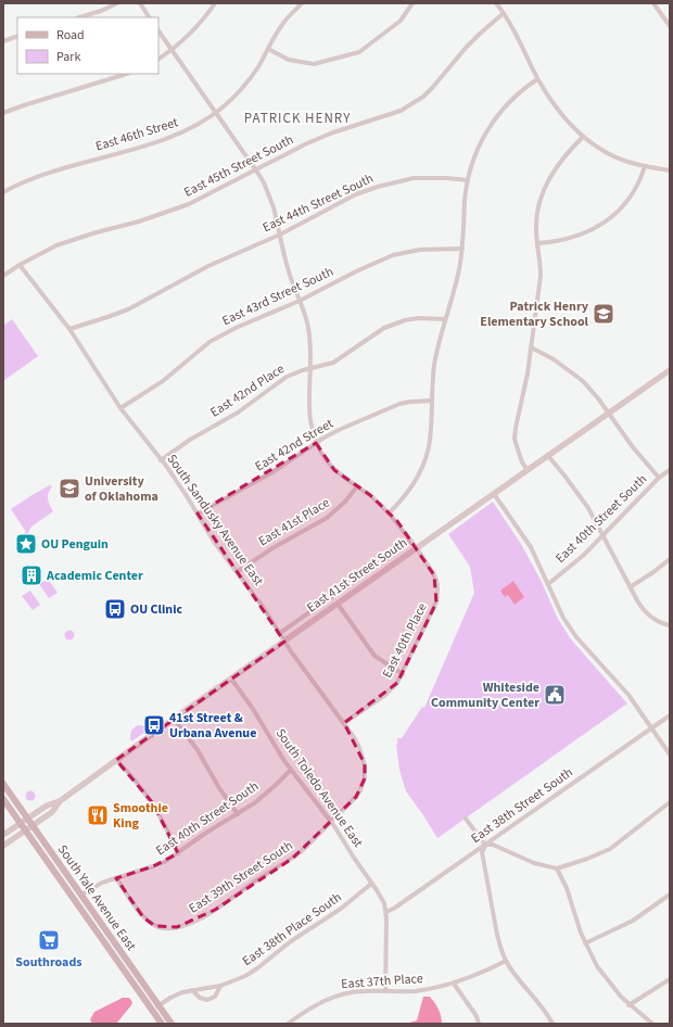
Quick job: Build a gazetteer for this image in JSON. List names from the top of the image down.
{
  "streets": {
    "main road": ["East 41st Street South", "South Yale Avenue East"],
    "street": [
      "East 46th Street",
      "East 45th Street South",
      "East 44th Street South",
      "East 43rd Street South",
      "East 42nd Place",
      "East 42nd Street",
      "East 40th Street South",
      "South Sandusky Avenue East",
      "East 41st Place",
      "East 40th Place",
      "South Toledo Avenue East",
      "East 38th Street South",
      "East 39th Street South",
      "East 38th Place South",
      "East 37th Place"
    ]
  },
  "crossings": [
    ["East 46th Street", "East 40th Place"],
    ["East 45th Street South", "South Sandusky Avenue East"],
    ["East 45th Street South", "East 40th Place"],
    ["East 44th Street South", "South Sandusky Avenue East"],
    ["East 44th Street South", "East 40th Place"],
    ["East 43rd Street South", "South Sandusky Avenue East"],
    ["East 43rd Street South", "East 40th Place"],
    ["East 42nd Place", "South Sandusky Avenue East"],
    ["East 42nd Place", "East 40th Place"],
    ["East 42nd Street", "South Sandusky Avenue East"],
    ["East 42nd Street", "East 40th Place"],
    ["East 40th Street South", "South Toledo Avenue East"],
    ["East 40th Street South", "East 39th Street South"],
    ["East 40th Street South", "South Yale Avenue East"],
    ["South Sandusky Avenue East", "East 41st Place"],
    ["South Sandusky Avenue East", "East 41st Street South"],
    ["South Sandusky Avenue East", "East 40th Place"],
    ["South Sandusky Avenue East", "East 39th Street South"],
    ["East 41st Place", "East 40th Place"],
    ["East 41st Street South", "East 40th Place"],
    ["East 41st Street South", "South Toledo Avenue East"],
    ["East 41st Street South", "South Yale Avenue East"],
    ["South Toledo Avenue East", "East 38th Street South"],
    ["South Toledo Avenue East", "East 39th Street South"],
    ["South Toledo Avenue East", "East 38th Place South"],
    ["South Yale Avenue East", "East 38th Place South"]
  ],
  "districts": ["PATRICK HENRY"],
  "places": {
    "school or university": ["Patrick Henry Elementary School", "University of Oklahoma"],
    "place": ["OU Penguin"],
    "building": ["Academic Center"],
    "bus stop": ["OU Clinic", "41st Street & Urbana Avenue"],
    "public building": ["Whiteside Community Center"],
    "restaurant": ["Smoothie King"],
    "supermarket": ["Southroads"]
  },
  "legend": ["Road", "Park"]
}
